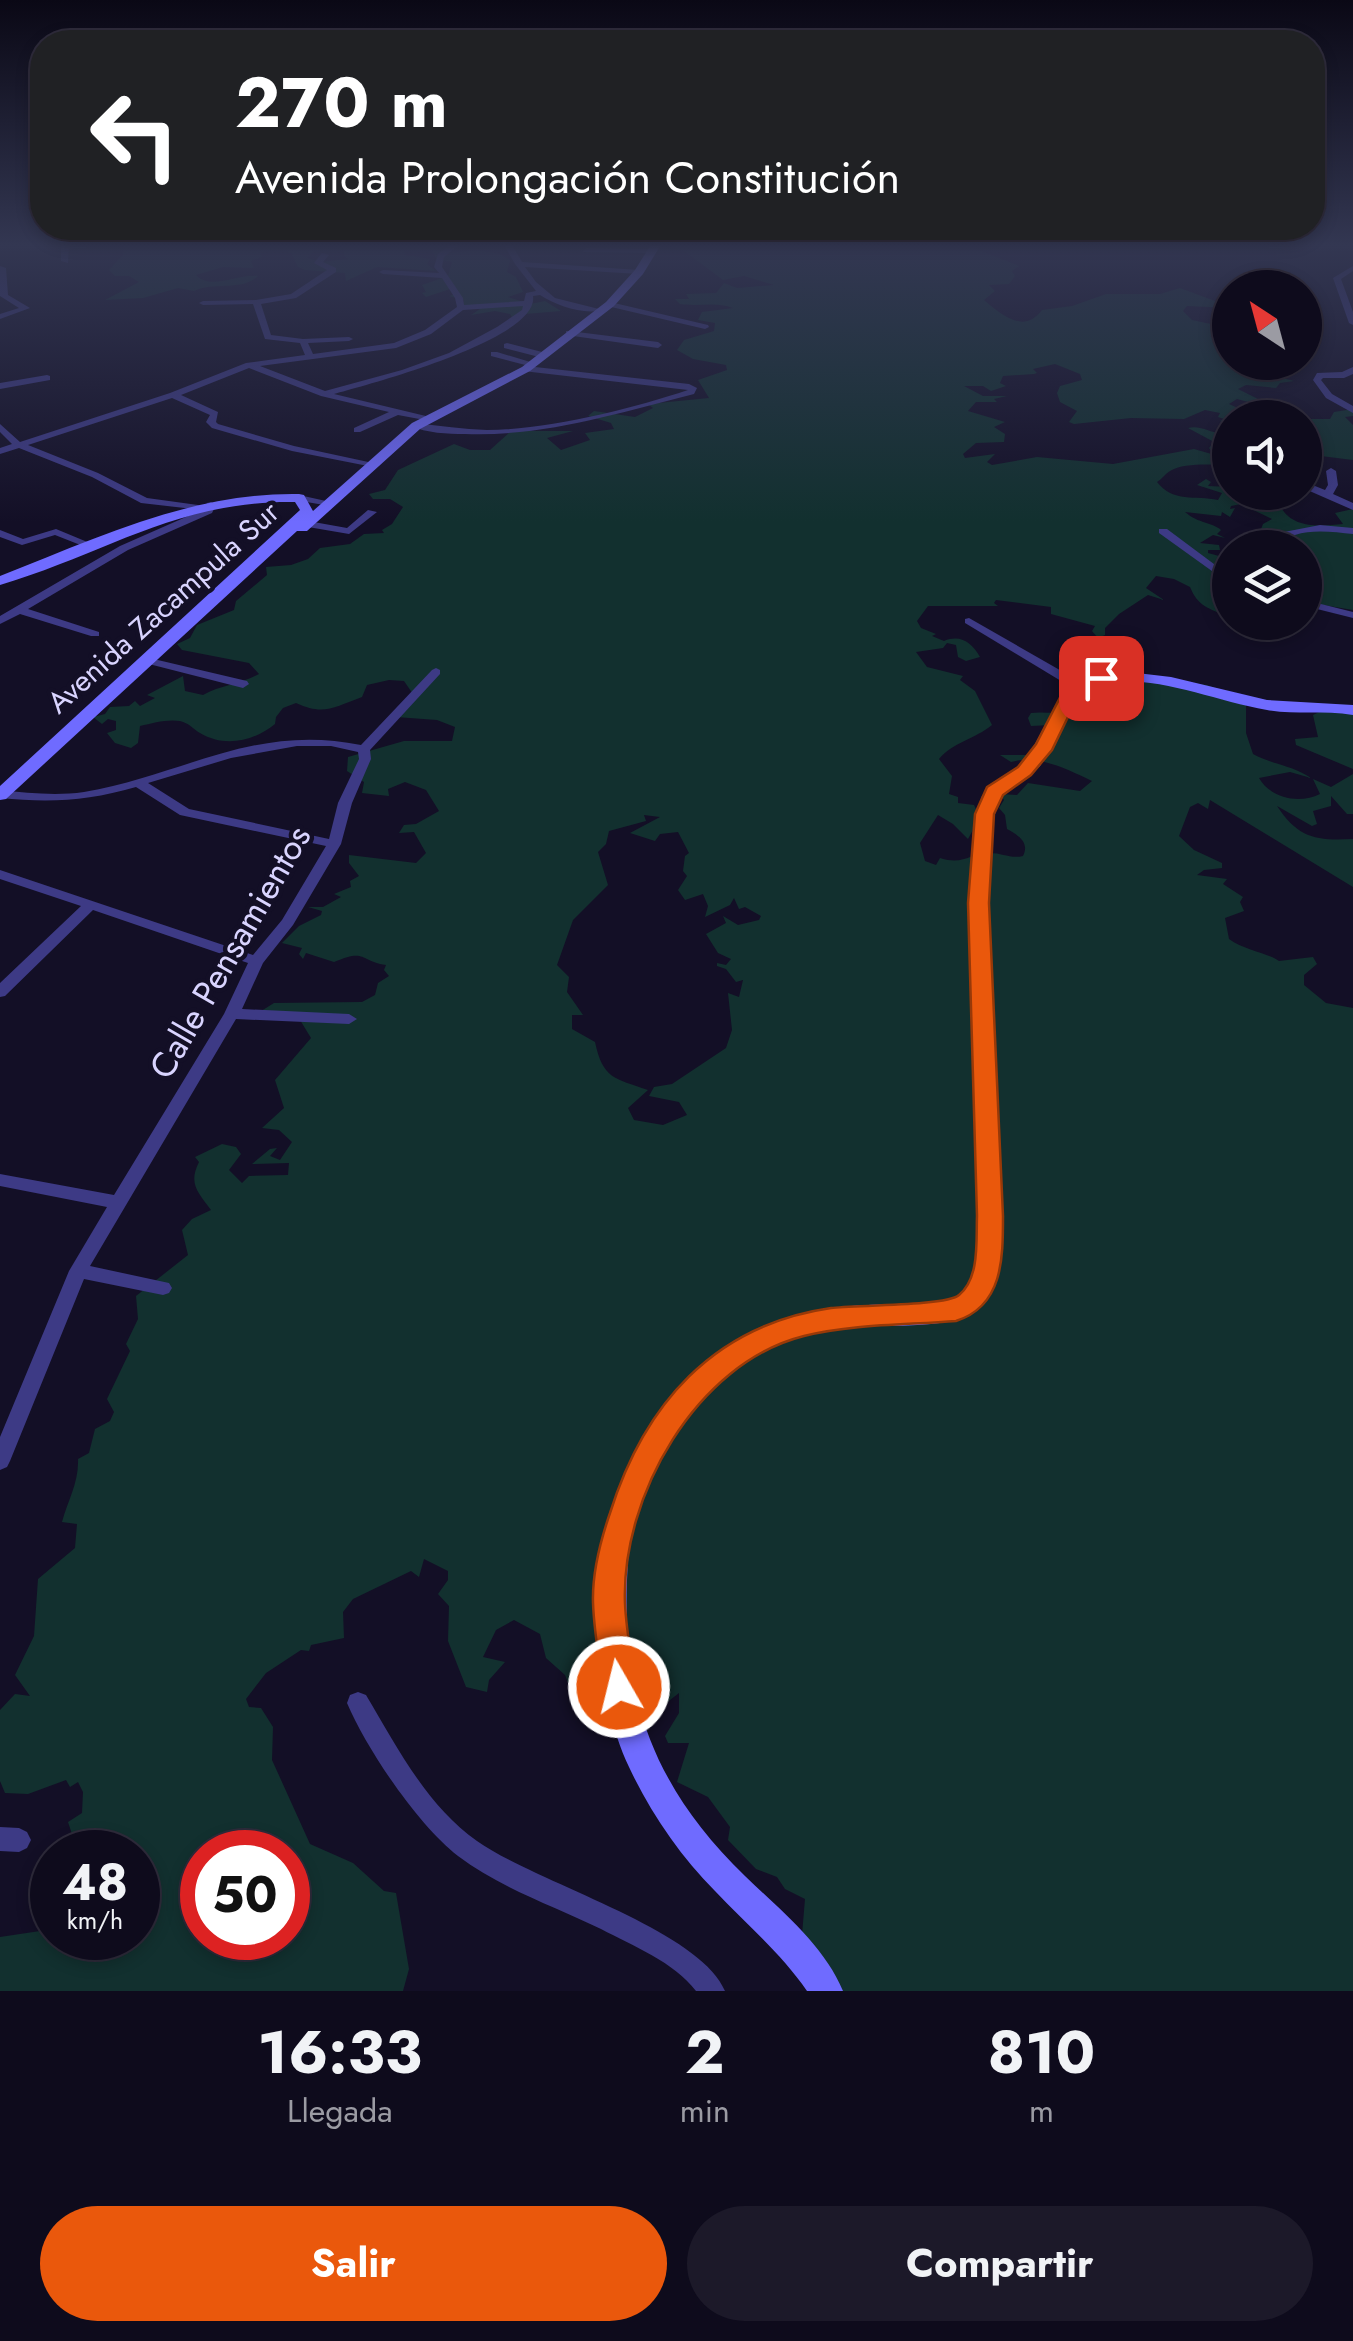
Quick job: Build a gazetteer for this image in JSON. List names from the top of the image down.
{
  "streets": {
    "main road": ["Avenida Zacampula Sur"],
    "street": ["Calle Pensamientos"]
  },
  "north": "top left",
  "page": {
    "turn": ["270 m", "Avenida Prolongación Constitución"],
    "speed": "48 km/h",
    "limit": "50",
    "eta": [
      "16:33",
      "Llegada",
      "2",
      "min",
      "810",
      "m"
    ],
    "buttons": ["Salir", "Compartir"]
  }
}
